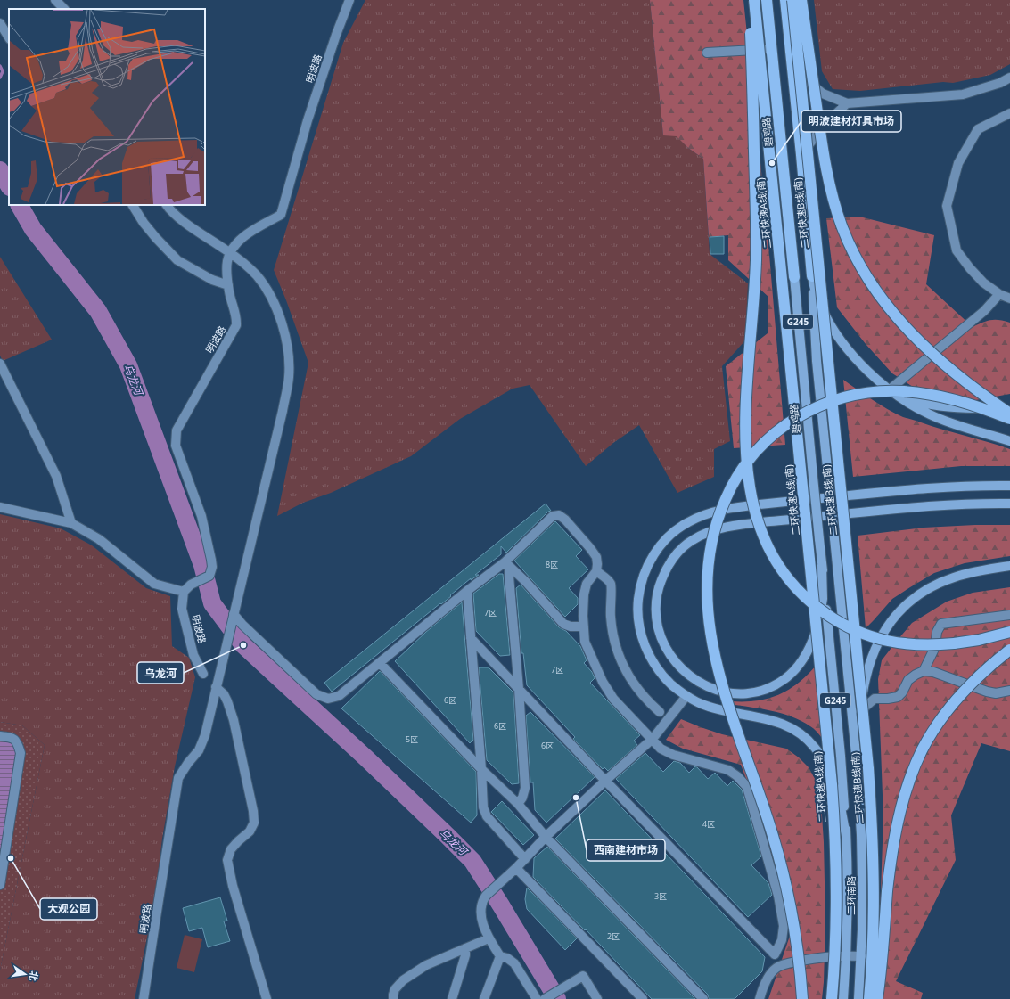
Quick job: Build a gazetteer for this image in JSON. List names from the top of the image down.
{
  "streets": {
    "highway": [
      "碧鸡路",
      "二环快速A线(南)",
      "二环快速B线(南)",
      "G245"
    ],
    "main road": ["二环南路"],
    "street": ["明波路"]
  },
  "crossings": [
    ["碧鸡路", "二环南路"],
    ["G245", "二环南路"]
  ],
  "water": ["乌龙河"],
  "places": [
    "明波建材灯具市场",
    "乌龙河",
    "西南建材市场",
    "大观公园"
  ],
  "house_numbers": [
    "8区",
    "7区",
    "7区",
    "6区",
    "6区",
    "5区",
    "6区",
    "4区",
    "3区",
    "2区"
  ],
  "north": "right"
}
